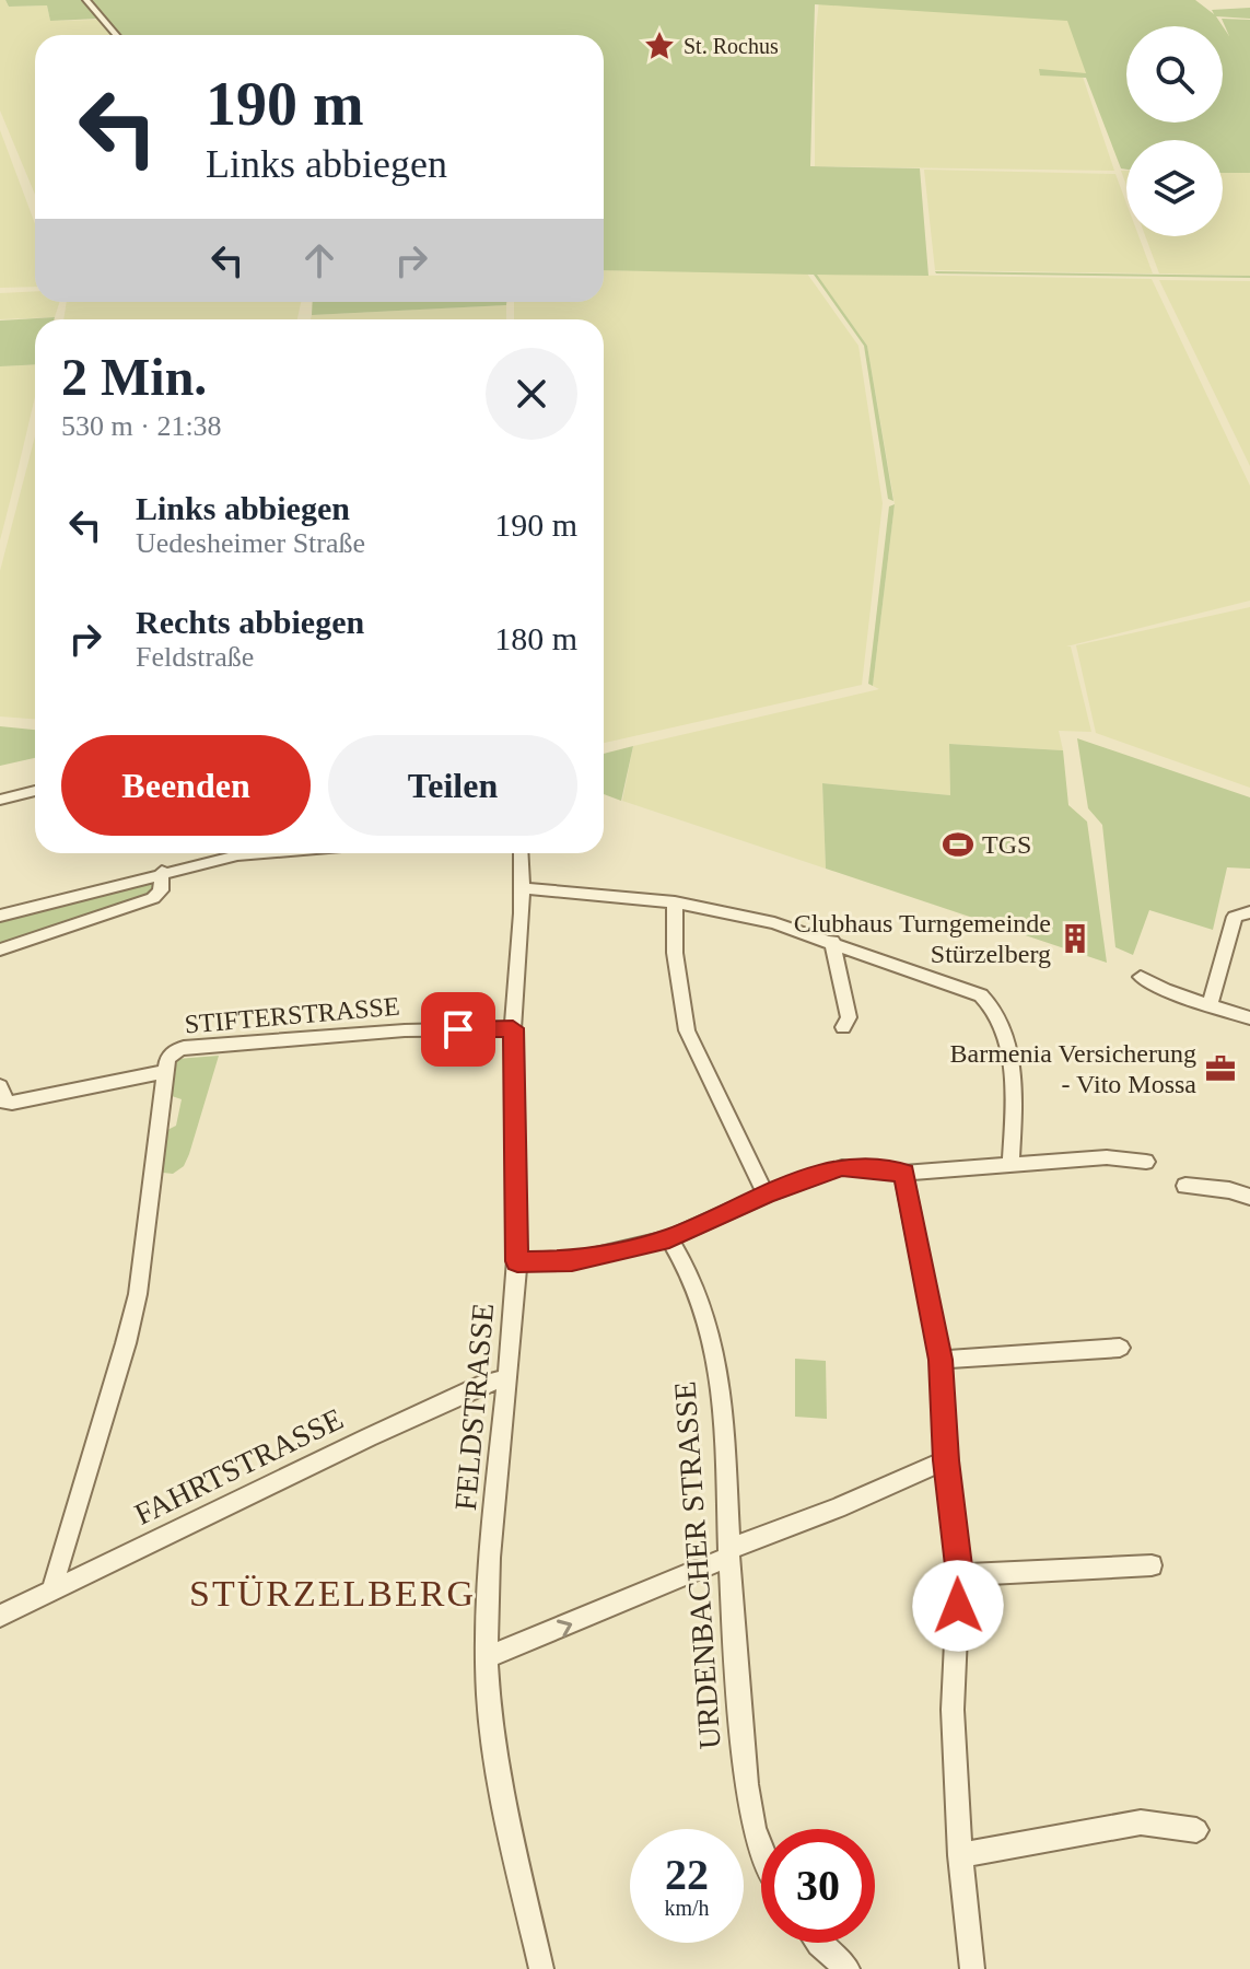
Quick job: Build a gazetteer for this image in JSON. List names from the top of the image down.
{
  "streets": {
    "street": [
      "STIFTERSTRASSE",
      "FELDSTRASSE",
      "FAHRTSTRASSE",
      "URDENBACHER STRASSE"
    ]
  },
  "crossings": [
    ["STIFTERSTRASSE", "FELDSTRASSE"],
    ["FELDSTRASSE", "FAHRTSTRASSE"]
  ],
  "districts": ["STÜRZELBERG"],
  "places": {
    "place": ["St. Rochus"],
    "sports": ["TGS"],
    "building": ["Clubhaus Turngemeinde Stürzelberg"],
    "office": ["Barmenia Versicherung - Vito Mossa"]
  },
  "page": {
    "turn": ["190 m", "Links abbiegen"],
    "heading": ["2 Min.", "530 m · 21:38"],
    "list": [
      {
        "name": "Links abbiegen",
        "note": "Uedesheimer Straße",
        "value": "190 m"
      },
      {
        "name": "Rechts abbiegen",
        "note": "Feldstraße",
        "value": "180 m"
      }
    ],
    "buttons": ["Beenden", "Teilen"],
    "speed": "22 km/h",
    "limit": "30"
  }
}
